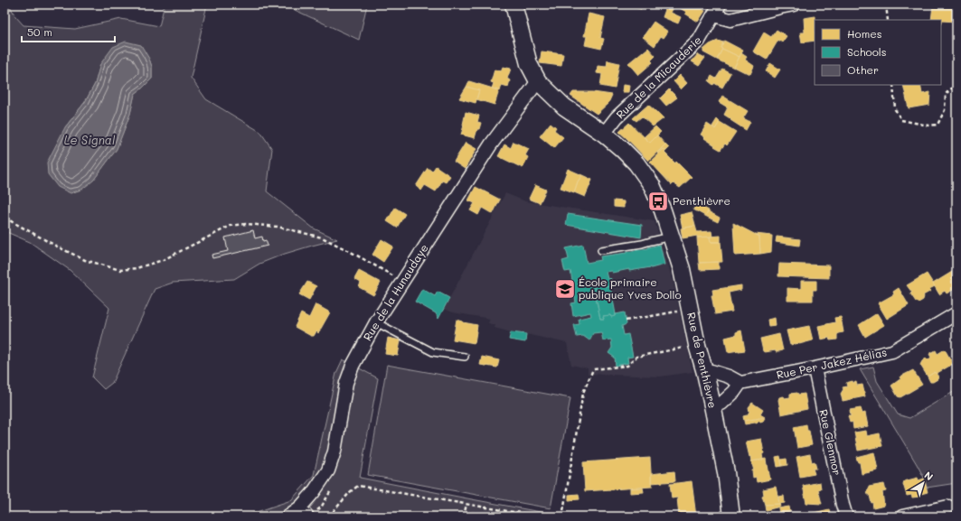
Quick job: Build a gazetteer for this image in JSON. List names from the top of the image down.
{
  "streets": {
    "street": [
      "Rue de la Micauderie",
      "Rue de la Hunaudaye",
      "Rue de Penthièvre",
      "Rue Per Jakez Hélias",
      "Rue Glenmor"
    ]
  },
  "crossings": [
    ["Rue de la Micauderie", "Rue de Penthièvre"],
    ["Rue de la Hunaudaye", "Rue de Penthièvre"],
    ["Rue Per Jakez Hélias", "Rue Glenmor"]
  ],
  "water": ["Le Signal"],
  "places": {
    "bus stop": ["Penthièvre"],
    "school or university": ["École primaire publique Yves Dollo"]
  },
  "legend": ["Homes", "Schools", "Other"],
  "scale_bar": "50 m",
  "north": "top right"
}
